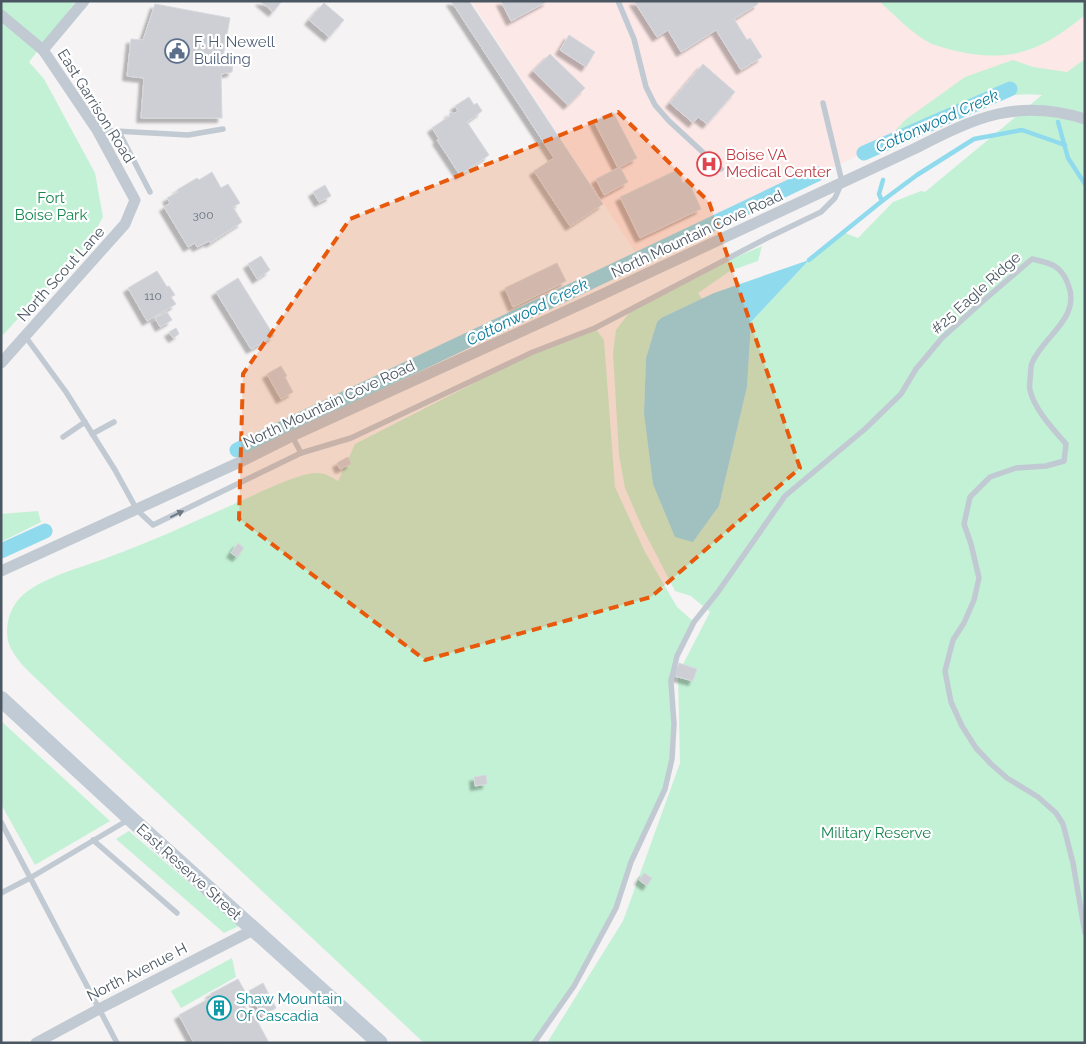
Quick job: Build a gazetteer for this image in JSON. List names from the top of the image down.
{
  "streets": {
    "street": [
      "East Garrison Road",
      "North Mountain Cove Road",
      "North Scout Lane",
      "East Reserve Street",
      "North Avenue H"
    ],
    "lane": ["#25 Eagle Ridge"]
  },
  "crossings": [
    ["East Garrison Road", "North Scout Lane"],
    ["East Reserve Street", "North Avenue H"]
  ],
  "water": ["Cottonwood Creek"],
  "parks": ["Fort Boise Park", "Military Reserve"],
  "places": {
    "public building": ["F. H. Newell Building"],
    "hospital": ["Boise VA Medical Center"],
    "building": ["Shaw Mountain Of Cascadia"]
  },
  "house_numbers": ["300", "110"]
}
